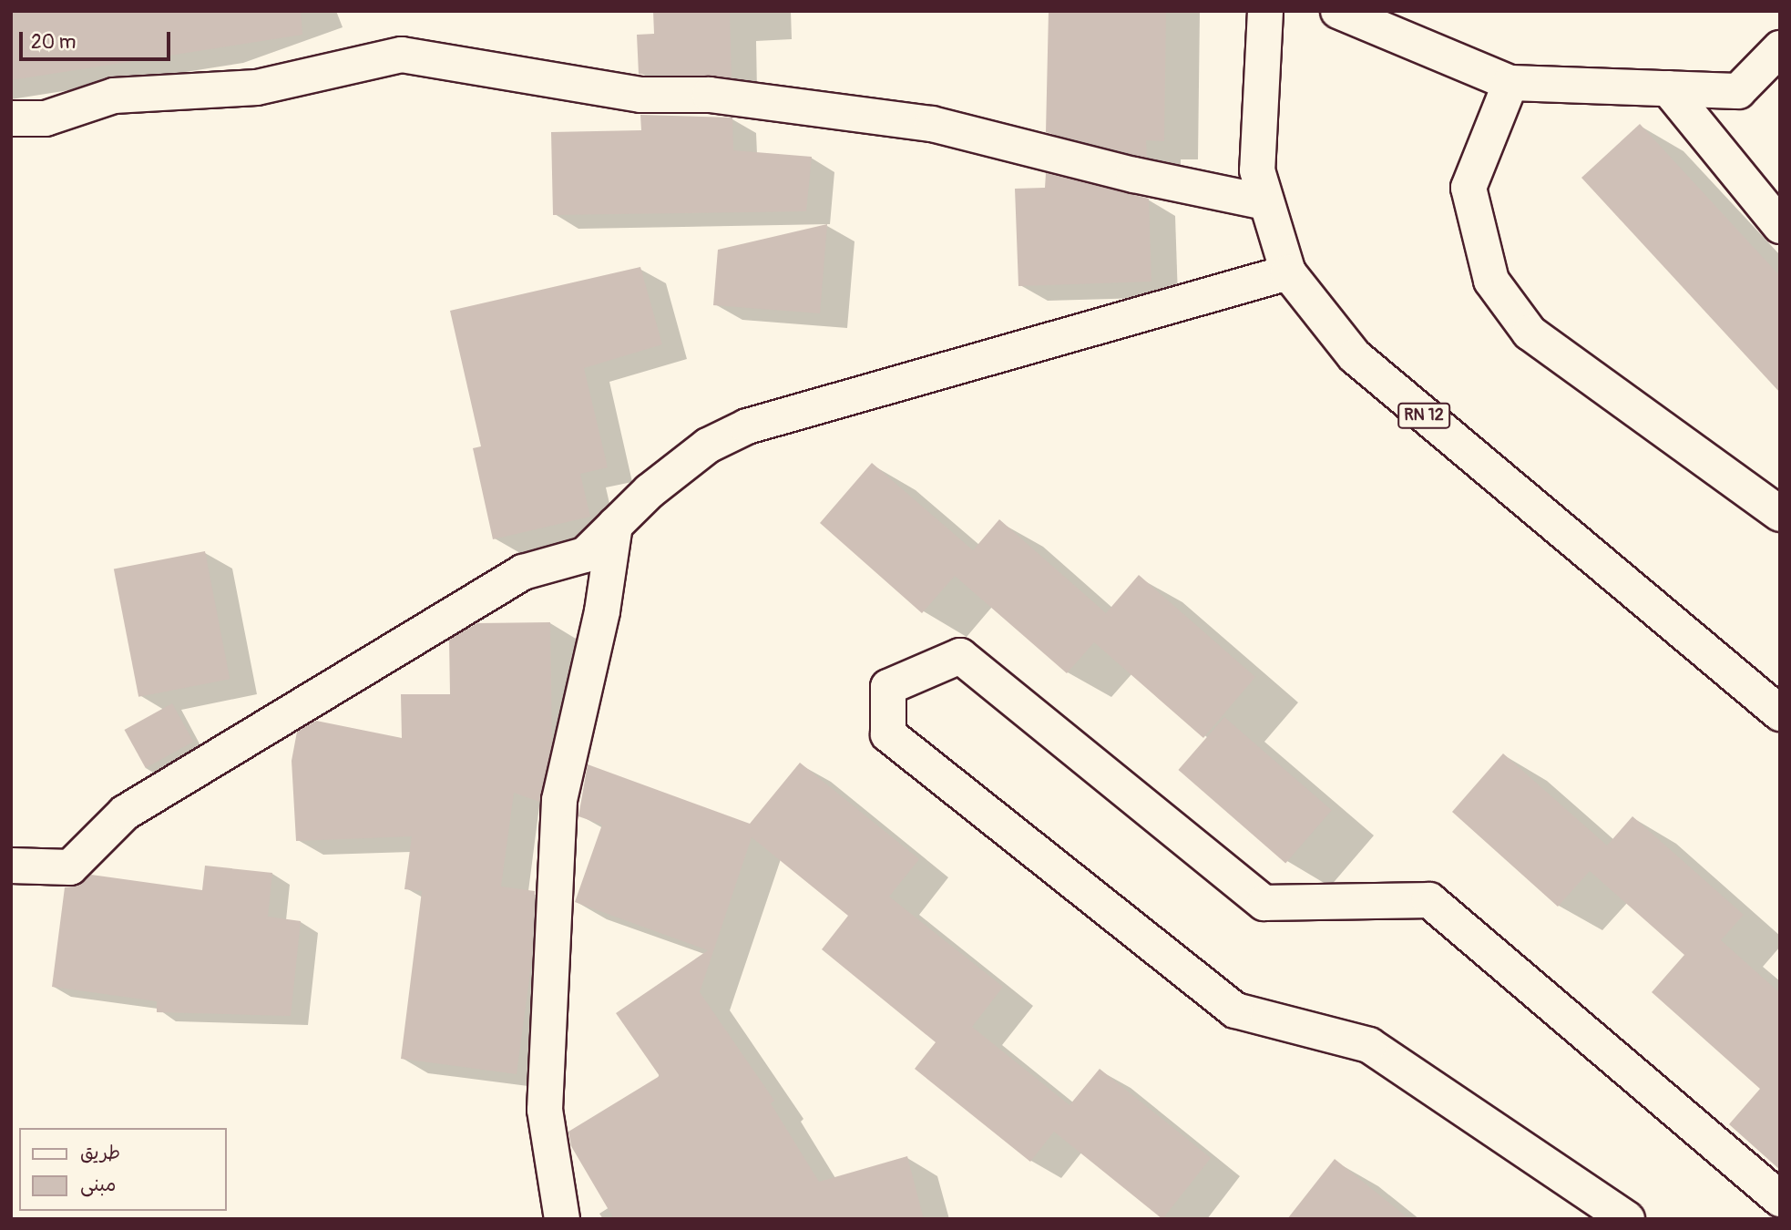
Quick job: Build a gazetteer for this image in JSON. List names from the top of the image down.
{
  "streets": {
    "street": ["RN 12"]
  },
  "legend": ["طريق", "مبنى"],
  "scale_bar": "20 m"
}
